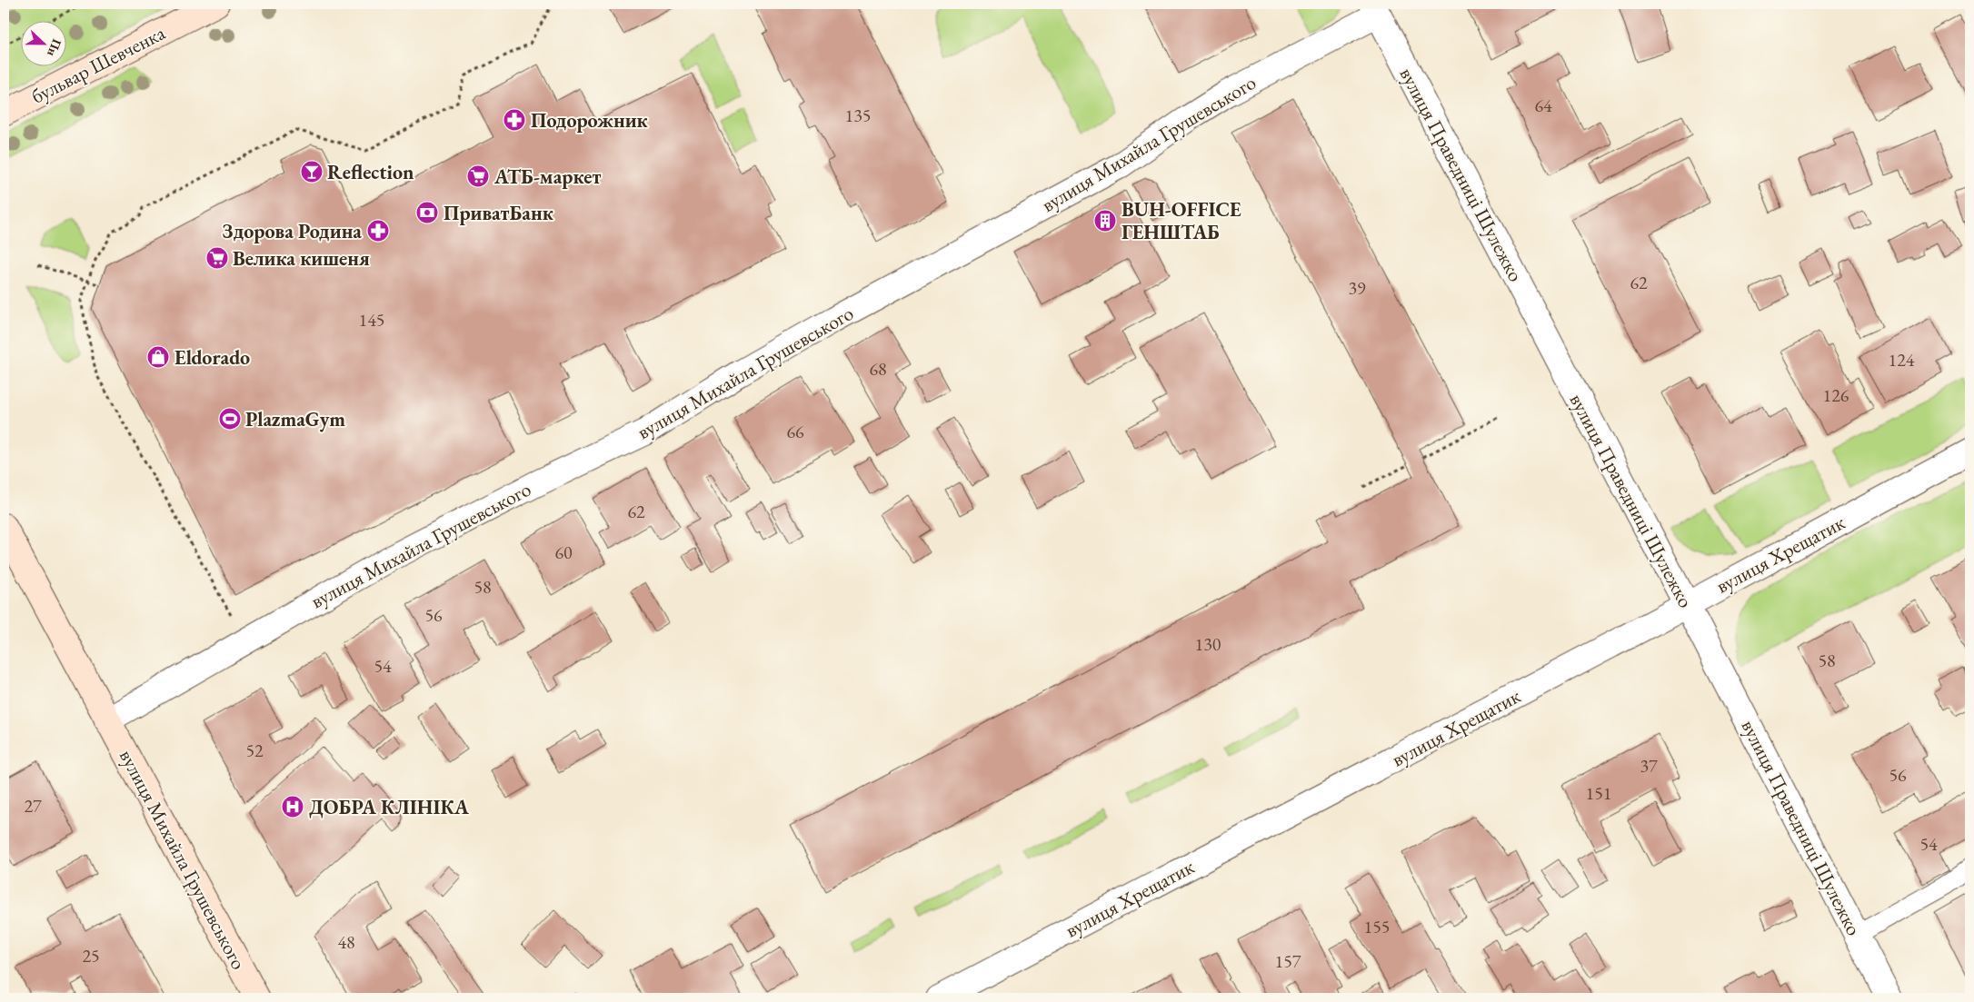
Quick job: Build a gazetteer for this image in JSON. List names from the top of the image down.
{
  "streets": {
    "main road": ["бульвар Шевченка", "вулиця Михайла Грушевського"],
    "street": ["вулиця Праведниці Шулежко", "вулиця Хрещатик"]
  },
  "crossings": [
    ["вулиця Михайла Грушевського", "вулиця Праведниці Шулежко"],
    ["вулиця Праведниці Шулежко", "вулиця Хрещатик"]
  ],
  "places": {
    "pharmacy": ["Подорожник", "Здорова Родина"],
    "bar": ["Reflection"],
    "supermarket": ["АТБ-маркет", "Велика кишеня"],
    "bank": ["ПриватБанк"],
    "building": ["BUH-OFFICE ГЕНШТАБ"],
    "shop": ["Eldorado"],
    "sports": ["PlazmaGym"],
    "hospital": ["ДОБРА КЛІНІКА"]
  },
  "house_numbers": [
    "64",
    "135",
    "62",
    "39",
    "145",
    "124",
    "68",
    "126",
    "66",
    "62",
    "60",
    "58",
    "56",
    "130",
    "58",
    "54",
    "52",
    "37",
    "56",
    "151",
    "27",
    "54",
    "155",
    "48",
    "25",
    "157"
  ],
  "north": "right"
}
